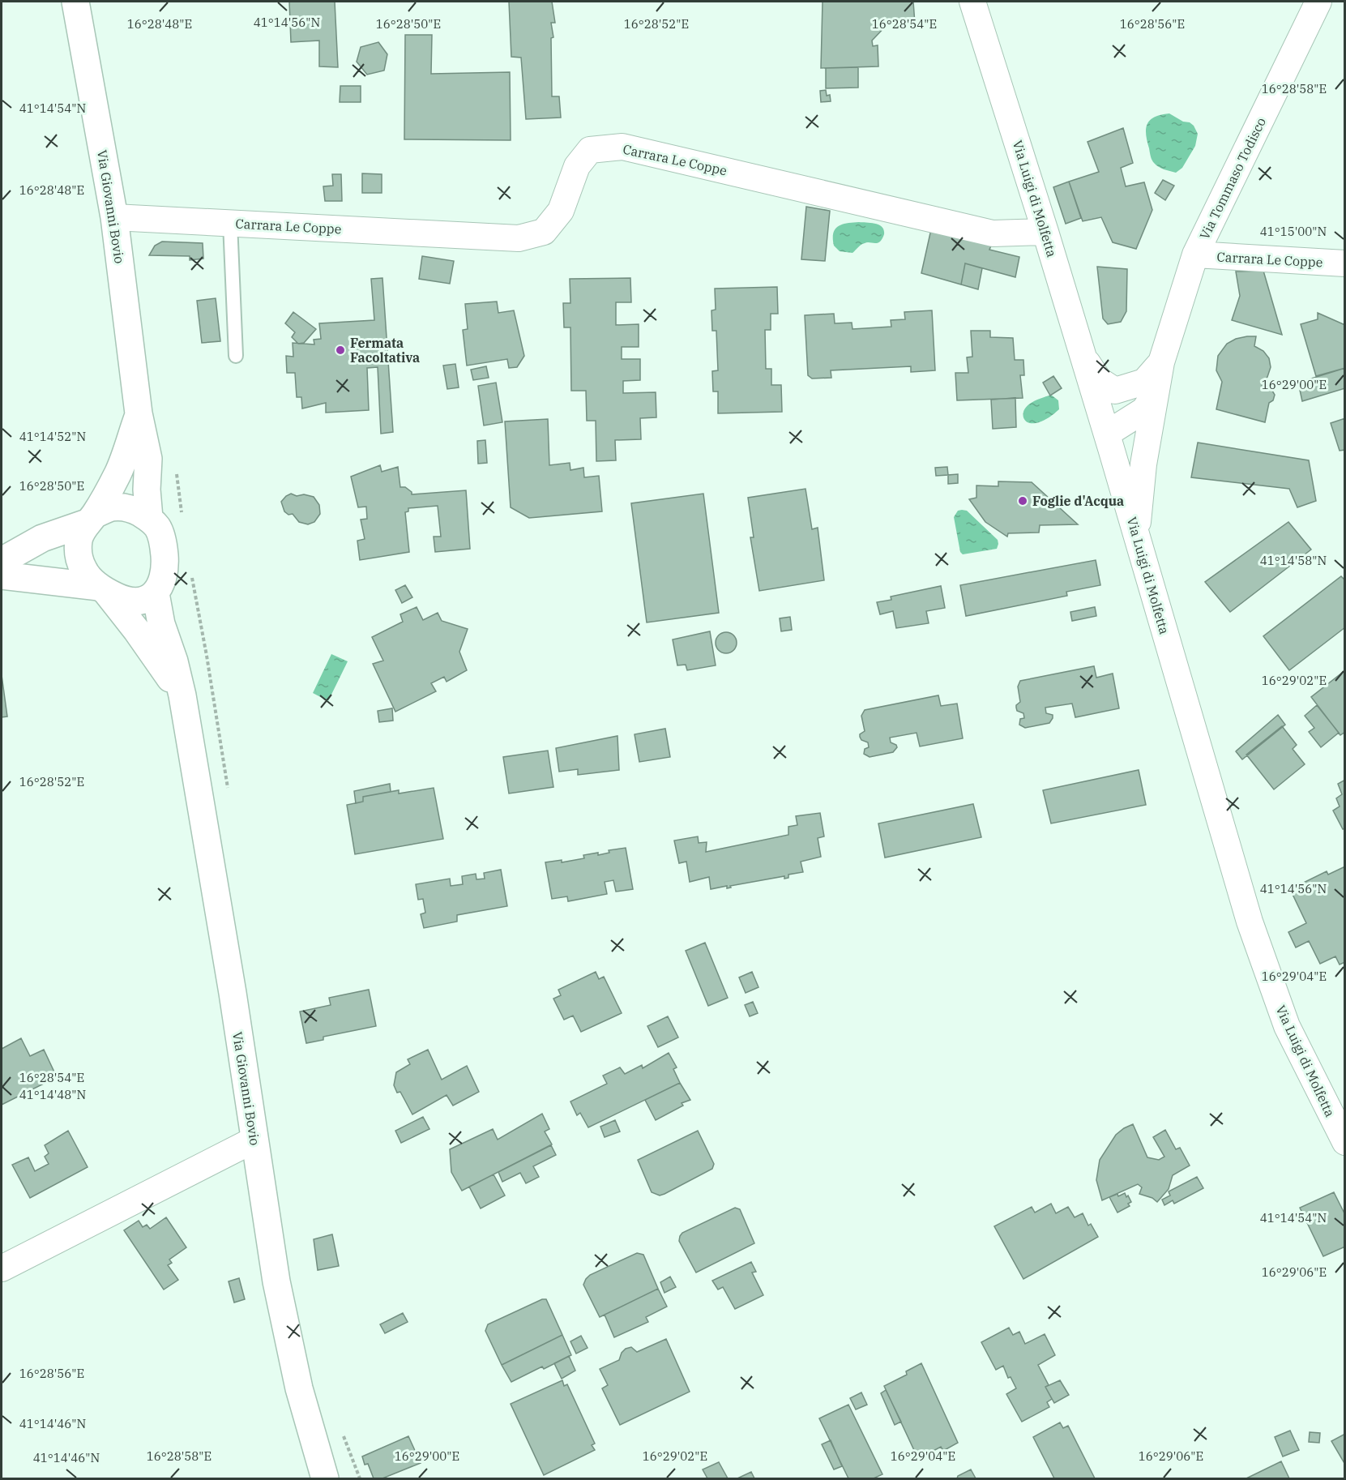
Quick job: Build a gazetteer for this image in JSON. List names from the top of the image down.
{
  "streets": {
    "main road": ["Via Giovanni Bovio"],
    "street": ["Carrara Le Coppe", "Via Tommaso Todisco", "Via Luigi di Molfetta"]
  },
  "crossings": [
    ["Carrara Le Coppe", "Via Tommaso Todisco"],
    ["Carrara Le Coppe", "Via Luigi di Molfetta"],
    ["Carrara Le Coppe", "Via Giovanni Bovio"],
    ["Via Tommaso Todisco", "Via Luigi di Molfetta"]
  ],
  "places": ["Fermata Facoltativa", "Foglie d'Acqua"],
  "coordinates": [
    "41°14'56\"N",
    "16°28'48\"E",
    "16°28'50\"E",
    "16°28'52\"E",
    "16°28'54\"E",
    "16°28'56\"E",
    "16°28'58\"E",
    "41°14'54\"N",
    "41°15'00\"N",
    "16°29'00\"E",
    "41°14'52\"N",
    "41°14'58\"N",
    "16°29'02\"E",
    "16°29'04\"E",
    "41°14'48\"N",
    "16°29'06\"E",
    "41°14'46\"N"
  ]
}
